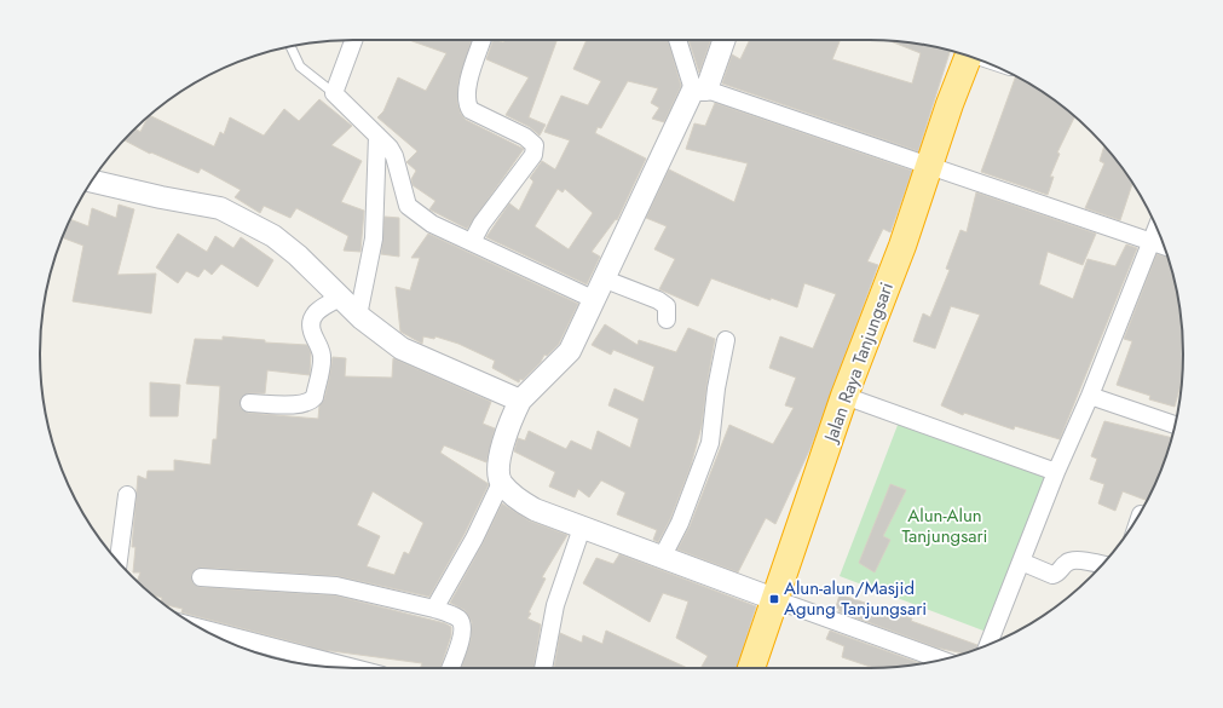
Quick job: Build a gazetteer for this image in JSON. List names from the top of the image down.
{
  "streets": {
    "highway": ["Jalan Raya Tanjungsari"]
  },
  "parks": ["Alun-Alun Tanjungsari"],
  "places": {
    "transit": ["Alun-alun/Masjid Agung Tanjungsari"]
  }
}
